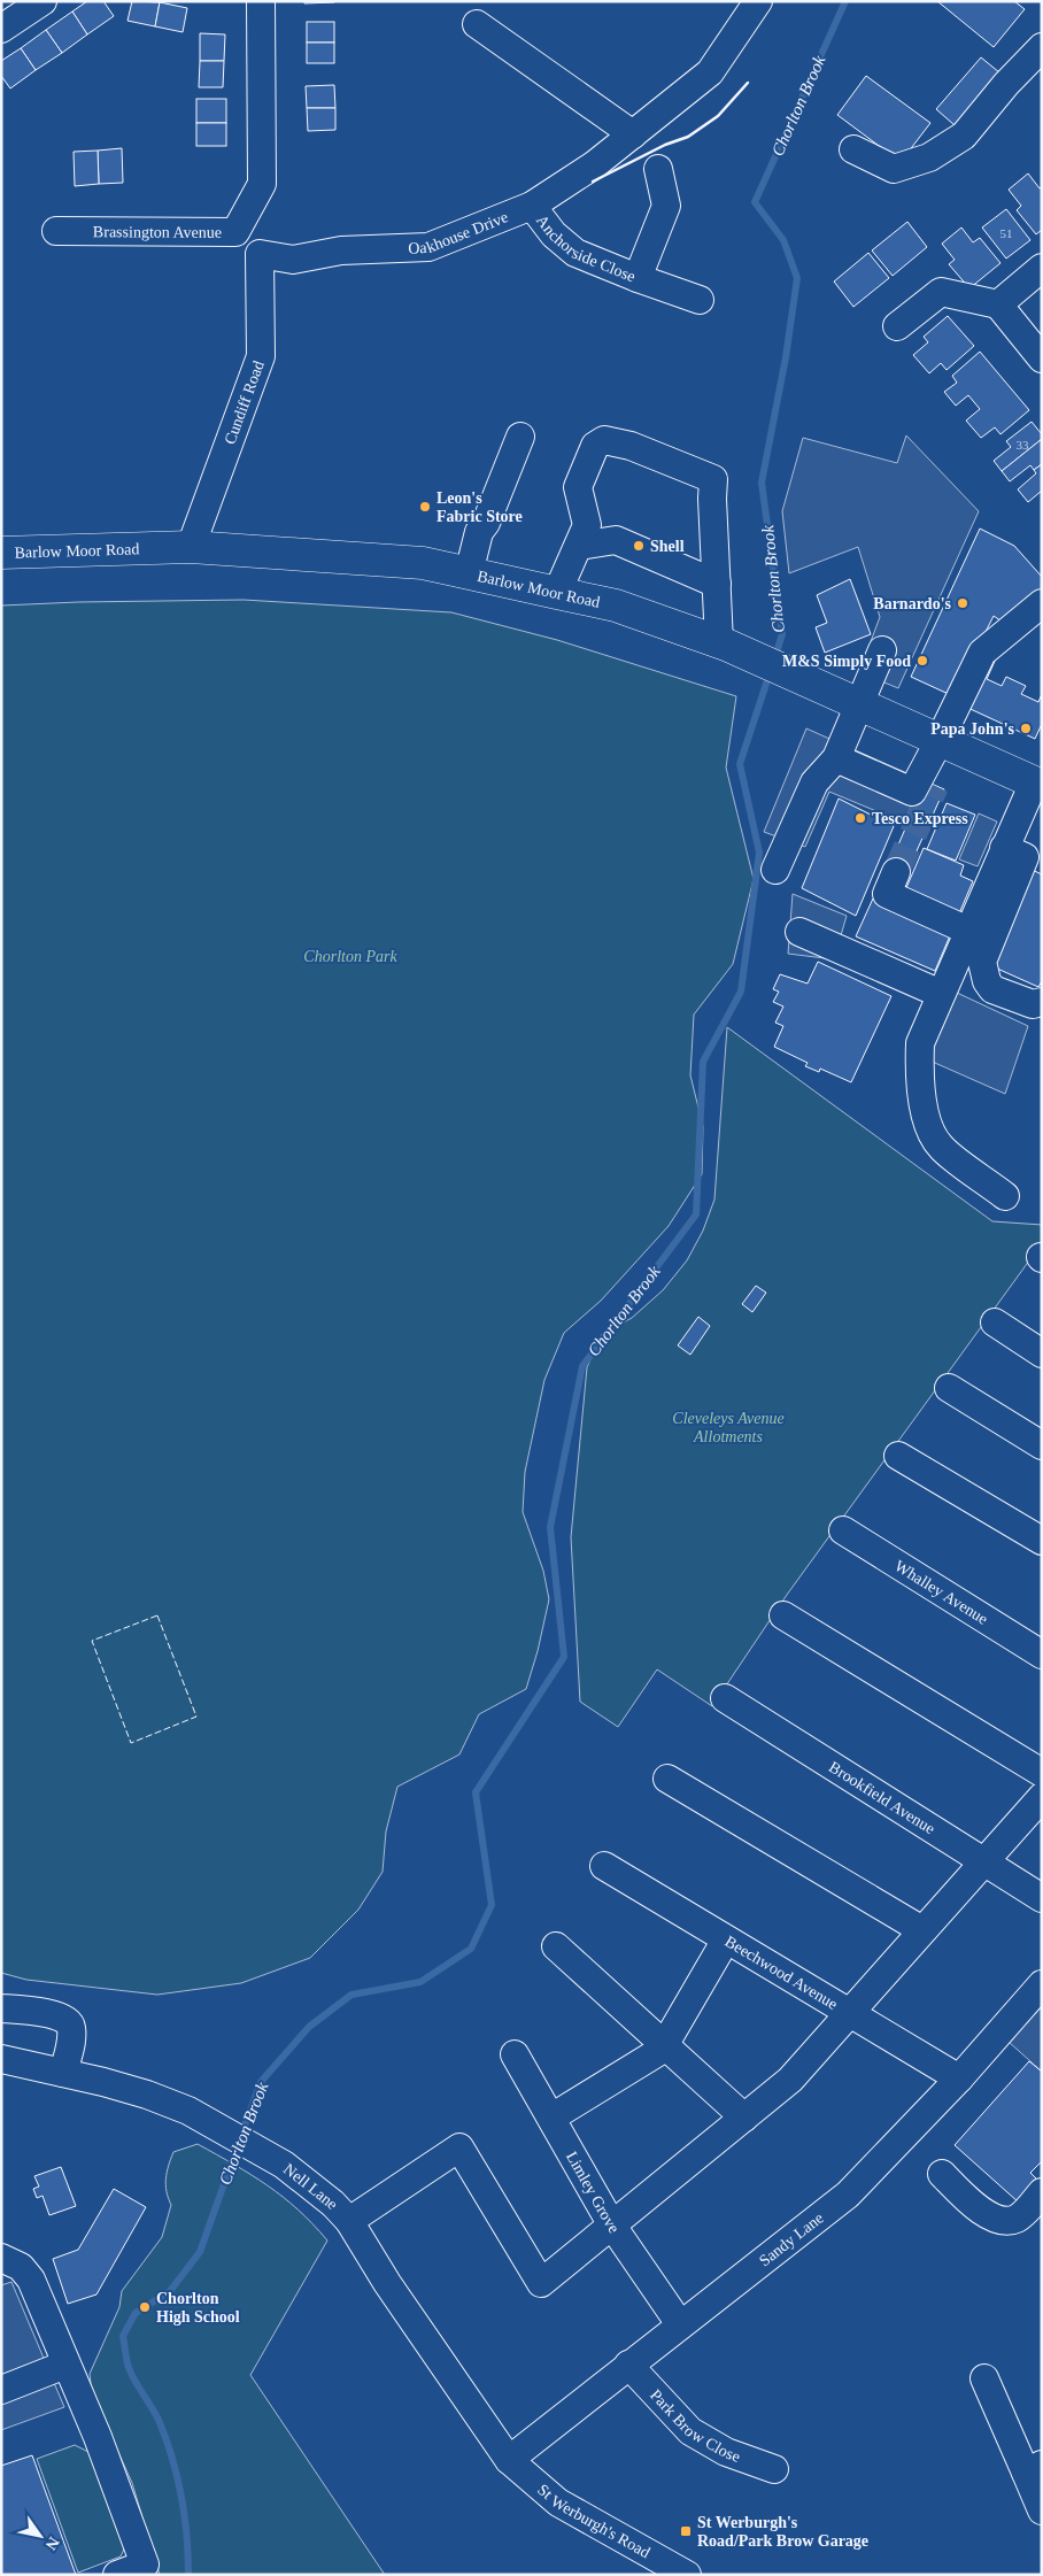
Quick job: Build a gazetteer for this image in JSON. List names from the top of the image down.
{
  "streets": {
    "main road": ["Barlow Moor Road"],
    "street": [
      "Oakhouse Drive",
      "Brassington Avenue",
      "Anchorside Close",
      "Cundiff Road",
      "Whalley Avenue",
      "Brookfield Avenue",
      "Beechwood Avenue",
      "Nell Lane",
      "Limley Grove",
      "Sandy Lane",
      "Park Brow Close",
      "St Werburgh's Road"
    ]
  },
  "crossings": [
    ["Oakhouse Drive", "Anchorside Close"],
    ["Oakhouse Drive", "Cundiff Road"],
    ["Cundiff Road", "Barlow Moor Road"],
    ["Beechwood Avenue", "Sandy Lane"],
    ["Nell Lane", "Sandy Lane"],
    ["Nell Lane", "St Werburgh's Road"],
    ["Limley Grove", "Sandy Lane"],
    ["Sandy Lane", "Park Brow Close"],
    ["Sandy Lane", "St Werburgh's Road"]
  ],
  "water": ["Chorlton Brook"],
  "parks": ["Chorlton Park", "Cleveleys Avenue Allotments"],
  "places": {
    "other": [
      "Leon's Fabric Store",
      "Shell",
      "Barnardo's",
      "M&S Simply Food",
      "Papa John's",
      "Tesco Express",
      "Chorlton High School"
    ],
    "transit": ["St Werburgh's Road/Park Brow Garage"]
  },
  "house_numbers": ["51", "33"],
  "north": "bottom right"
}
